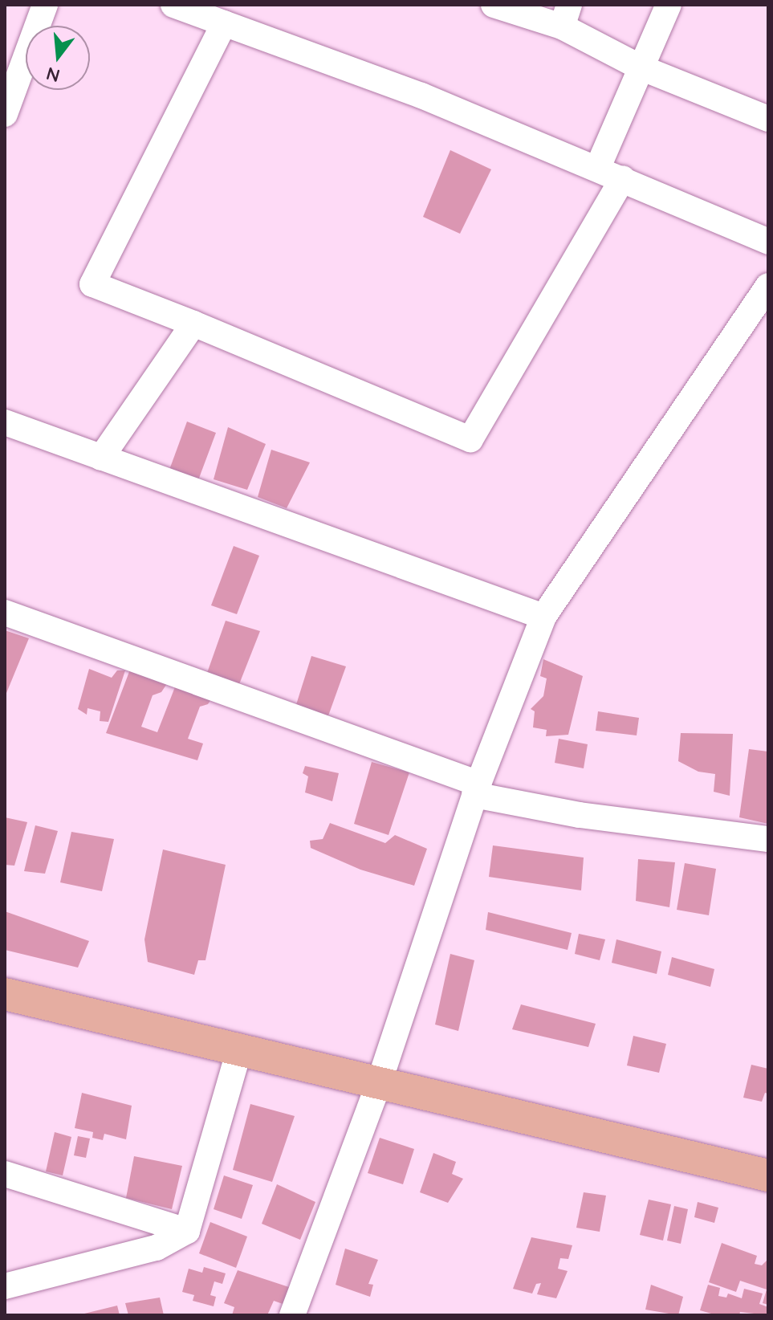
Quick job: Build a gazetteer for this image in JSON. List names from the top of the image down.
{
  "north": "bottom"
}
